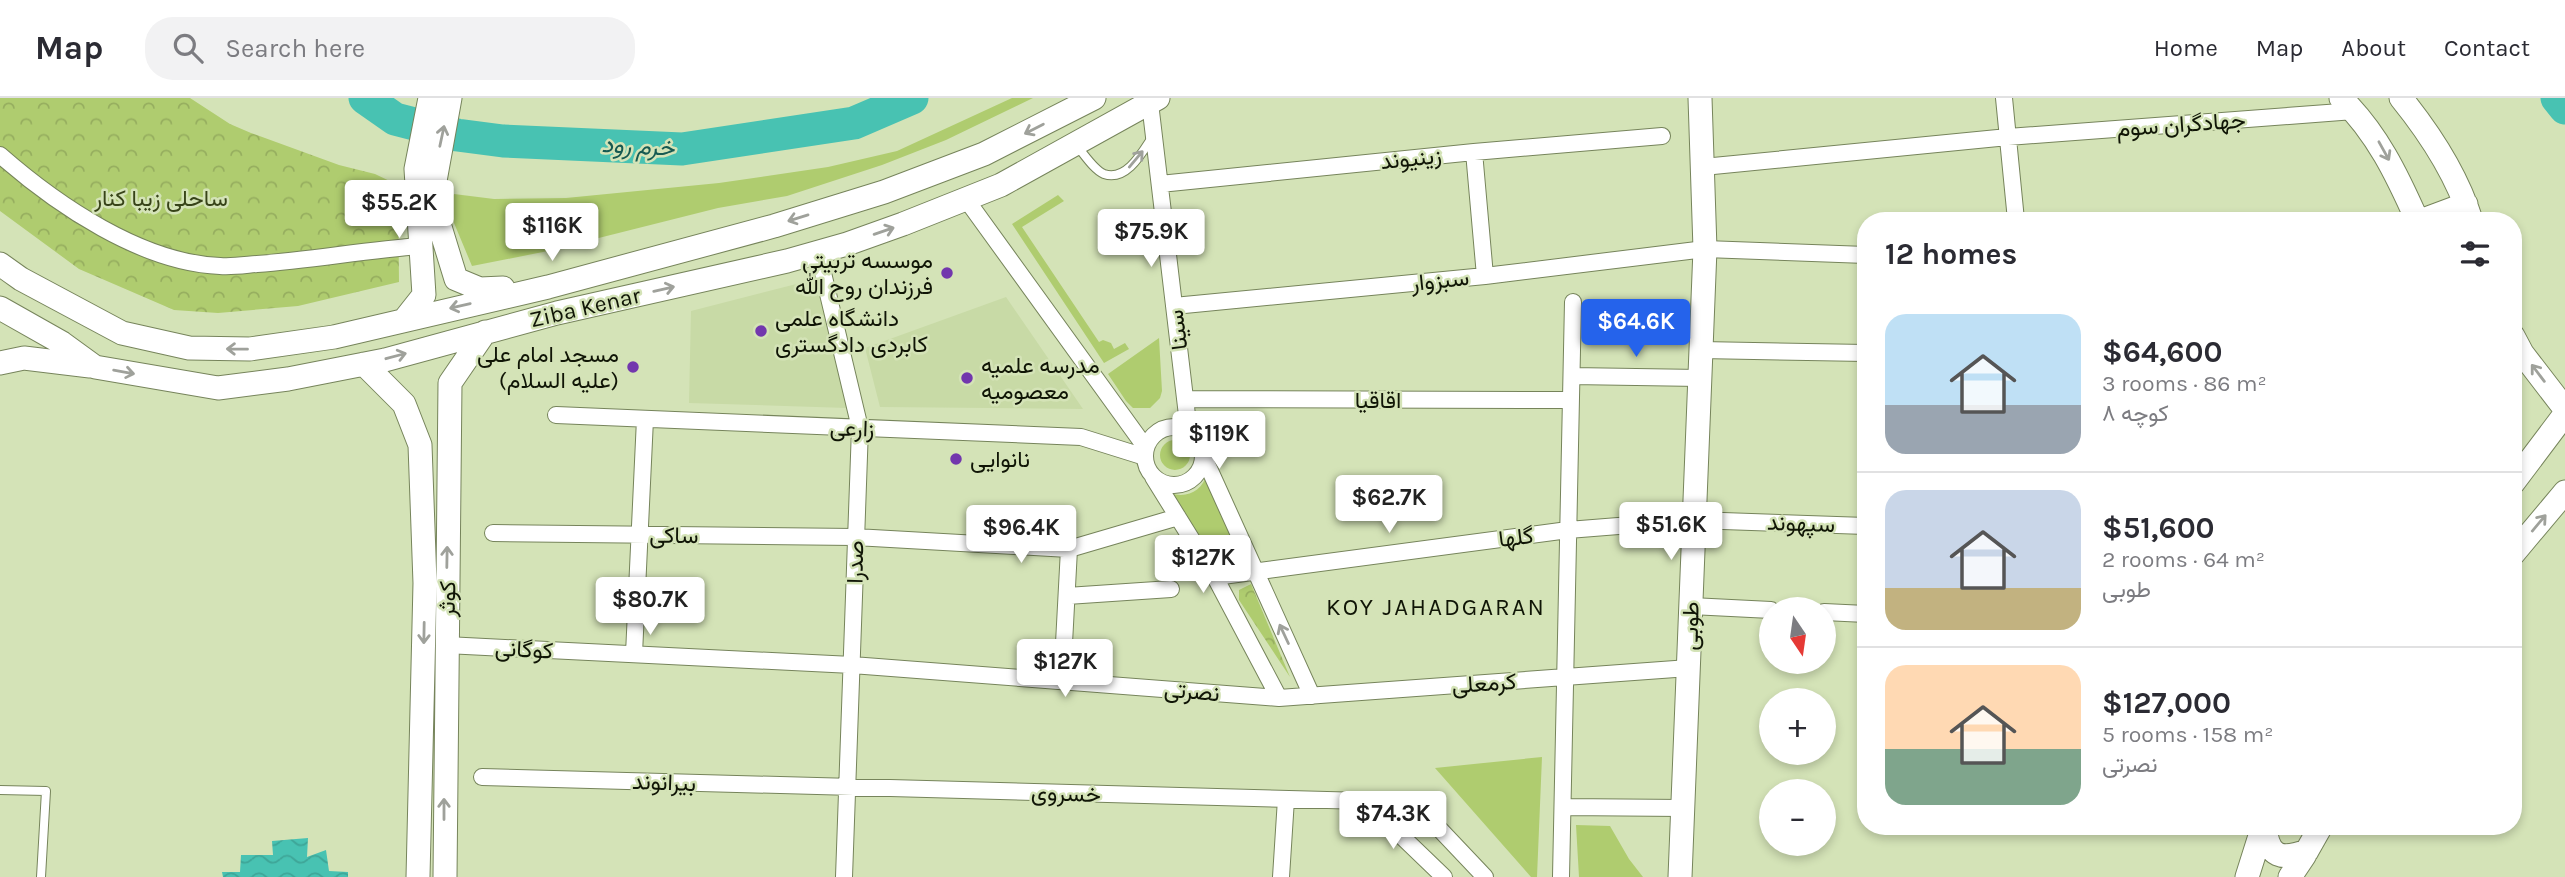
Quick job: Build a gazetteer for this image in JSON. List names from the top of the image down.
{
  "streets": {
    "main road": ["Ziba Kenar", "کوثر", "طوبی"],
    "street": [
      "جهادگران سوم",
      "زینیوند",
      "سبزوار",
      "سینا",
      "اقاقیا",
      "زارعی",
      "سپهوند",
      "ساکی",
      "گلها",
      "صدرا",
      "کوگانی",
      "کرمعلی",
      "نصرتی",
      "بیرانوند",
      "خسروی"
    ]
  },
  "crossings": [
    ["جهادگران سوم", "طوبی"],
    ["زینیوند", "سینا"],
    ["سبزوار", "سینا"],
    ["سبزوار", "طوبی"],
    ["Ziba Kenar", "سینا"],
    ["Ziba Kenar", "صدرا"],
    ["Ziba Kenar", "کوثر"],
    ["سینا", "اقاقیا"],
    ["سینا", "زارعی"],
    ["زارعی", "صدرا"],
    ["سپهوند", "گلها"],
    ["سپهوند", "طوبی"],
    ["ساکی", "صدرا"],
    ["صدرا", "کوگانی"],
    ["صدرا", "نصرتی"],
    ["صدرا", "بیرانوند"],
    ["صدرا", "خسروی"],
    ["کوثر", "کوگانی"],
    ["طوبی", "کرمعلی"],
    ["کوگانی", "نصرتی"],
    ["کرمعلی", "نصرتی"],
    ["بیرانوند", "خسروی"]
  ],
  "districts": ["KOY JAHADGARAN"],
  "water": ["خرم رود"],
  "parks": ["ساحلی زیبا کنار"],
  "places": [
    "موسسه تربیتی فرزندان روح الله",
    "دانشگاه علمی کابردی دادگستری",
    "مسجد امام علی (علیه السلام)",
    "مدرسه علمیه معصومیه",
    "نانوایی"
  ],
  "north": "bottom",
  "page": {
    "header": "Map",
    "search": "Search here",
    "nav": [
      "Home",
      "Map",
      "About",
      "Contact"
    ],
    "price": [
      "$55.2K",
      "$116K",
      "$75.9K",
      "$64.6K",
      "$119K",
      "$62.7K",
      "$51.6K",
      "$96.4K",
      "$127K",
      "$80.7K",
      "$127K",
      "$74.3K"
    ],
    "heading": "12 homes",
    "list": [
      {
        "name": "$64,600",
        "note": "3 rooms · 86 m² · کوچه ۸"
      },
      {
        "name": "$51,600",
        "note": "2 rooms · 64 m² · طوبی"
      },
      {
        "name": "$127,000",
        "note": "5 rooms · 158 m² · نصرتی"
      }
    ],
    "map_buttons": ["+", "−"]
  }
}
